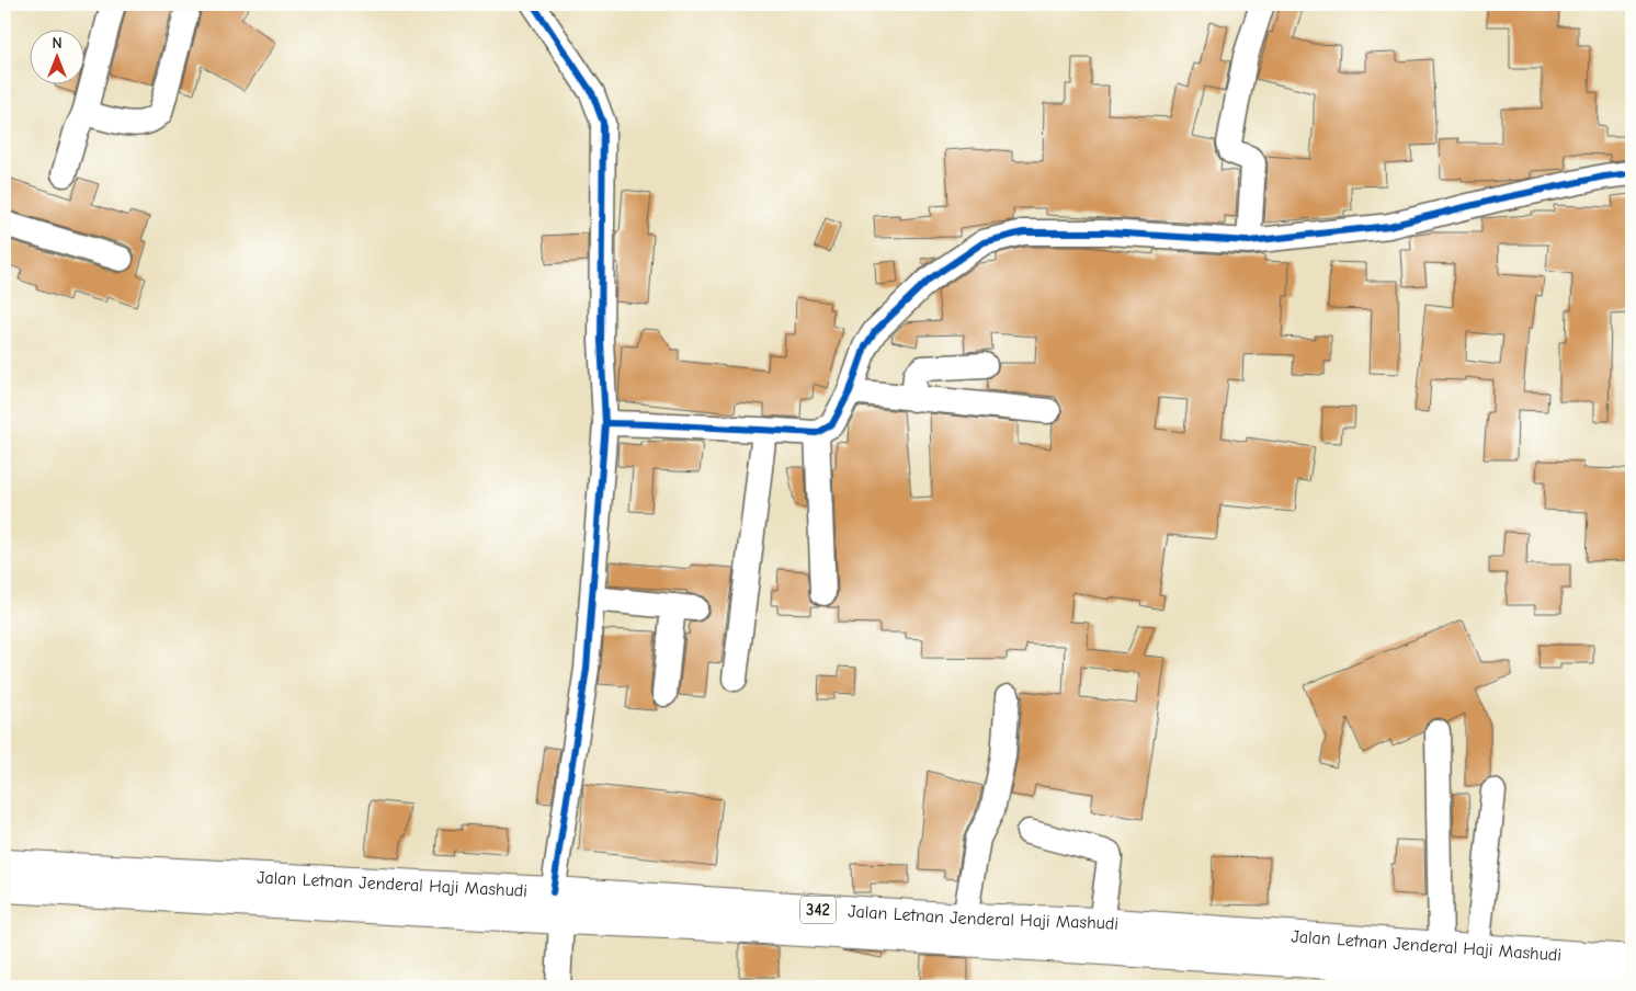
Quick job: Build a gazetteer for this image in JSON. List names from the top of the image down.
{
  "streets": {
    "main road": ["Jalan Letnan Jenderal Haji Mashudi", "342"]
  },
  "north": "top"
}
